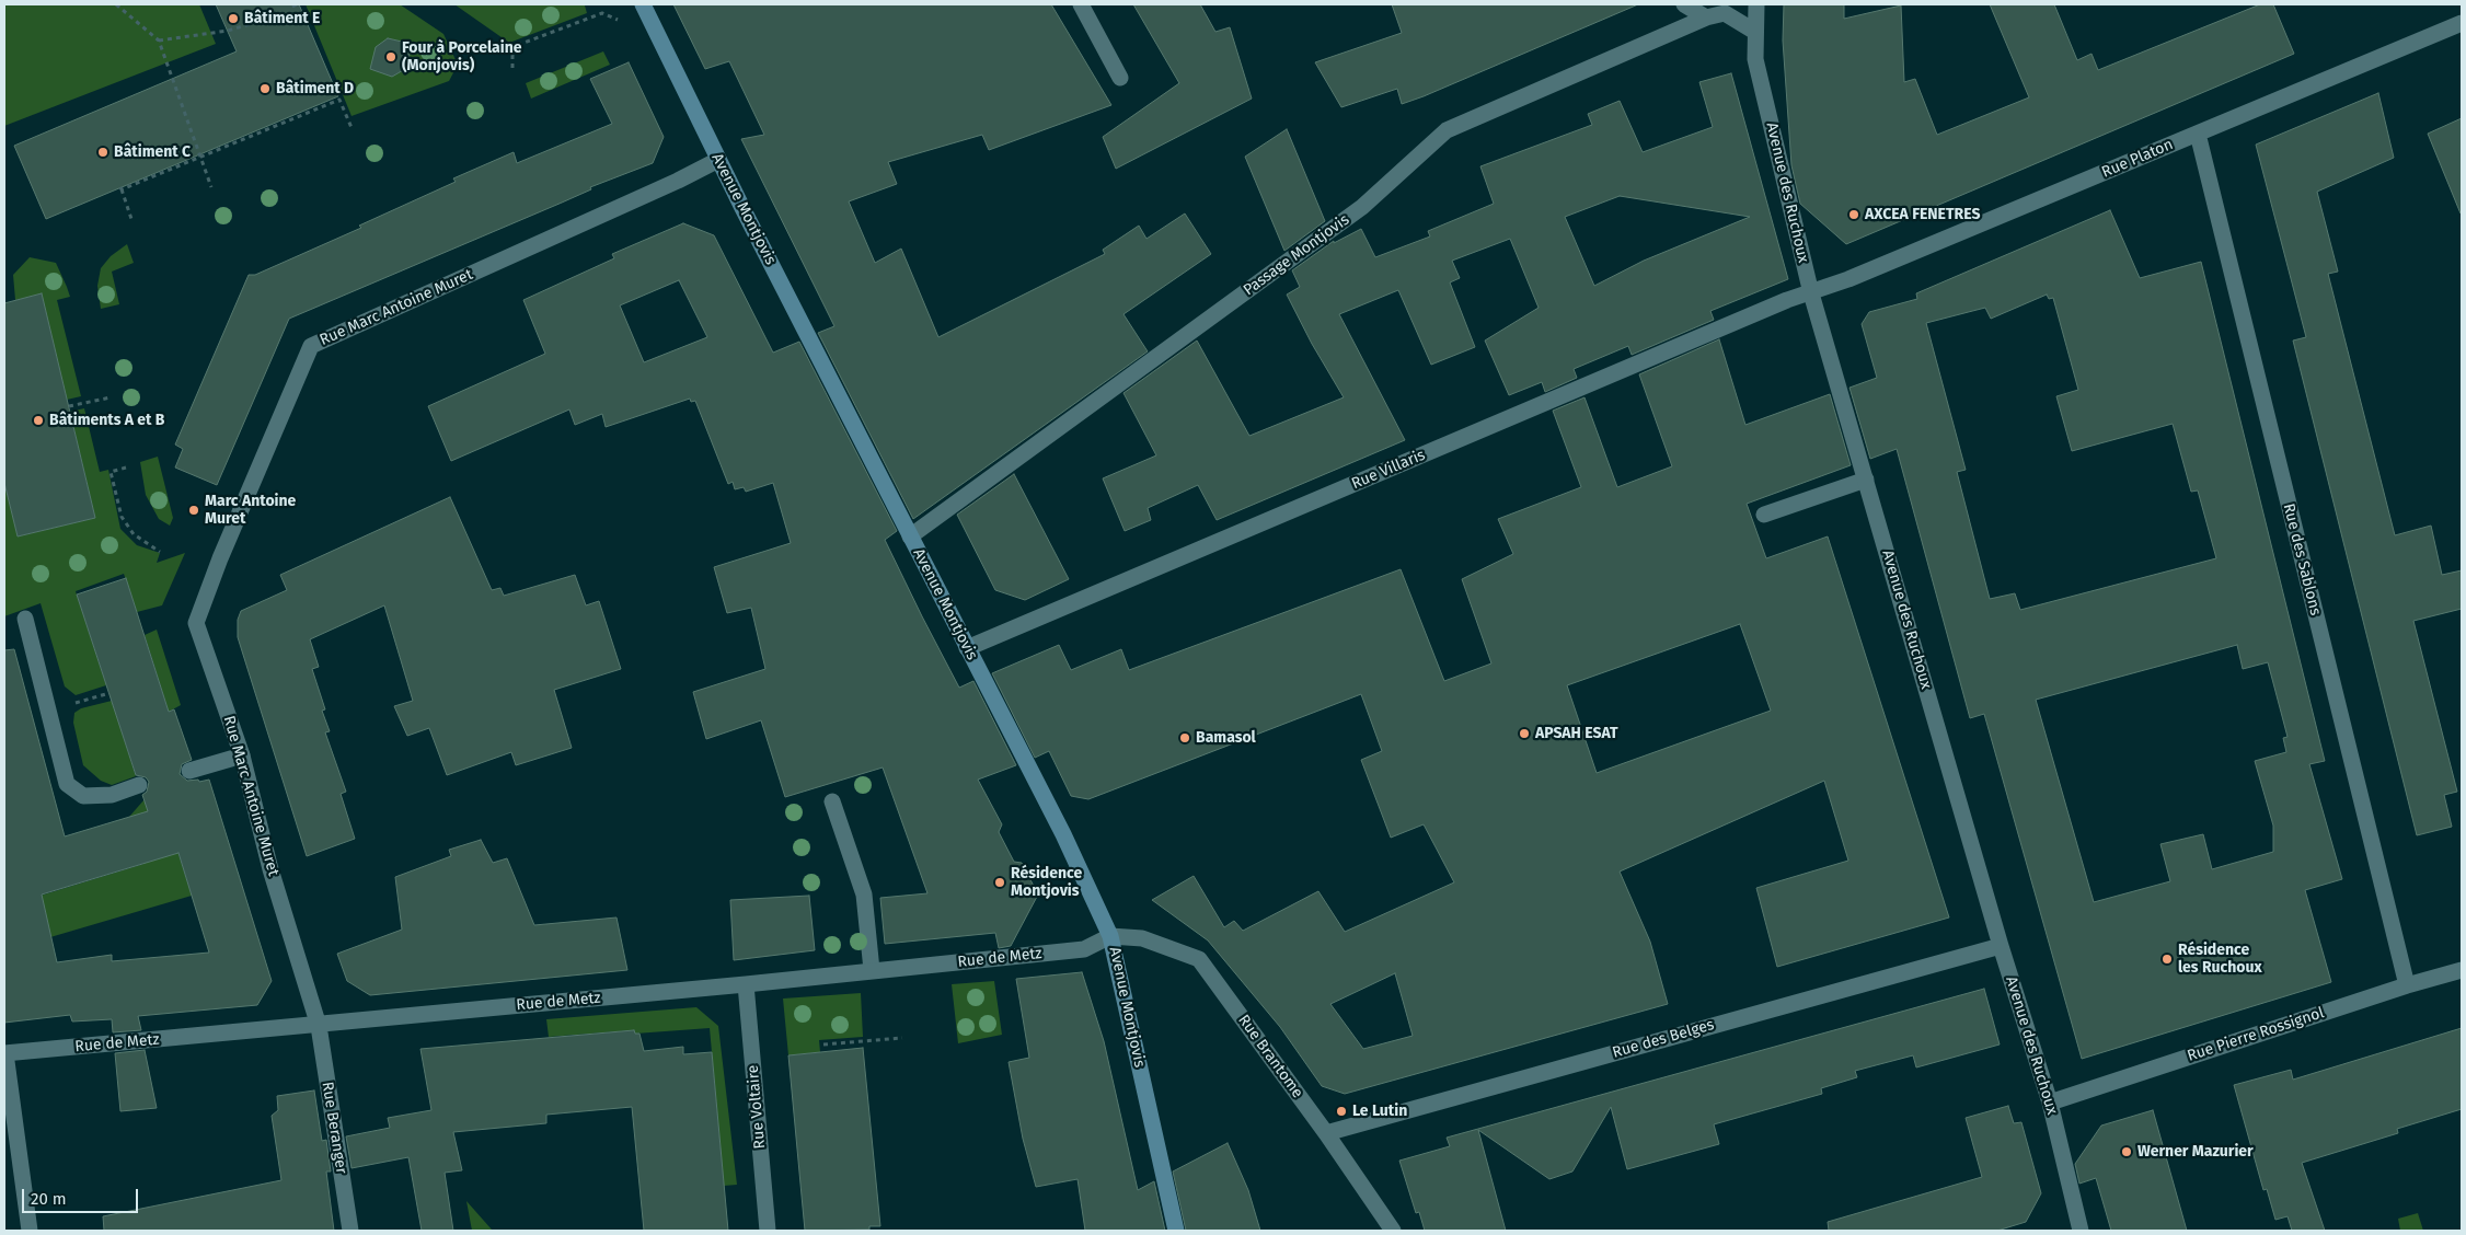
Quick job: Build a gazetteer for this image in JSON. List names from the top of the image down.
{
  "streets": {
    "main road": ["Avenue Montjovis"],
    "street": [
      "Rue Platon",
      "Avenue des Ruchoux",
      "Passage Montjovis",
      "Rue Marc Antoine Muret",
      "Rue Villaris",
      "Rue des Sablons",
      "Rue de Metz",
      "Rue Pierre Rossignol",
      "Rue des Belges",
      "Rue Brantome",
      "Rue Voltaire",
      "Rue Beranger"
    ]
  },
  "crossings": [
    ["Rue Platon", "Avenue des Ruchoux"],
    ["Rue Platon", "Rue Villaris"],
    ["Rue Platon", "Rue des Sablons"],
    ["Avenue des Ruchoux", "Rue Villaris"],
    ["Avenue des Ruchoux", "Rue Pierre Rossignol"],
    ["Avenue des Ruchoux", "Rue des Belges"],
    ["Avenue Montjovis", "Passage Montjovis"],
    ["Avenue Montjovis", "Rue Marc Antoine Muret"],
    ["Avenue Montjovis", "Rue Villaris"],
    ["Avenue Montjovis", "Rue de Metz"],
    ["Avenue Montjovis", "Rue Brantome"],
    ["Rue Marc Antoine Muret", "Rue de Metz"],
    ["Rue Marc Antoine Muret", "Rue Beranger"],
    ["Rue des Sablons", "Rue Pierre Rossignol"],
    ["Rue de Metz", "Rue Brantome"],
    ["Rue de Metz", "Rue Voltaire"],
    ["Rue de Metz", "Rue Beranger"],
    ["Rue des Belges", "Rue Brantome"]
  ],
  "places": [
    "Bâtiment E",
    "Four à Porcelaine (Monjovis)",
    "Bâtiment D",
    "Bâtiment C",
    "AXCEA FENETRES",
    "Bâtiments A et B",
    "Marc Antoine Muret",
    "APSAH ESAT",
    "Bamasol",
    "Résidence Montjovis",
    "Résidence les Ruchoux",
    "Le Lutin",
    "Werner Mazurier"
  ],
  "scale_bar": "20 m"
}
